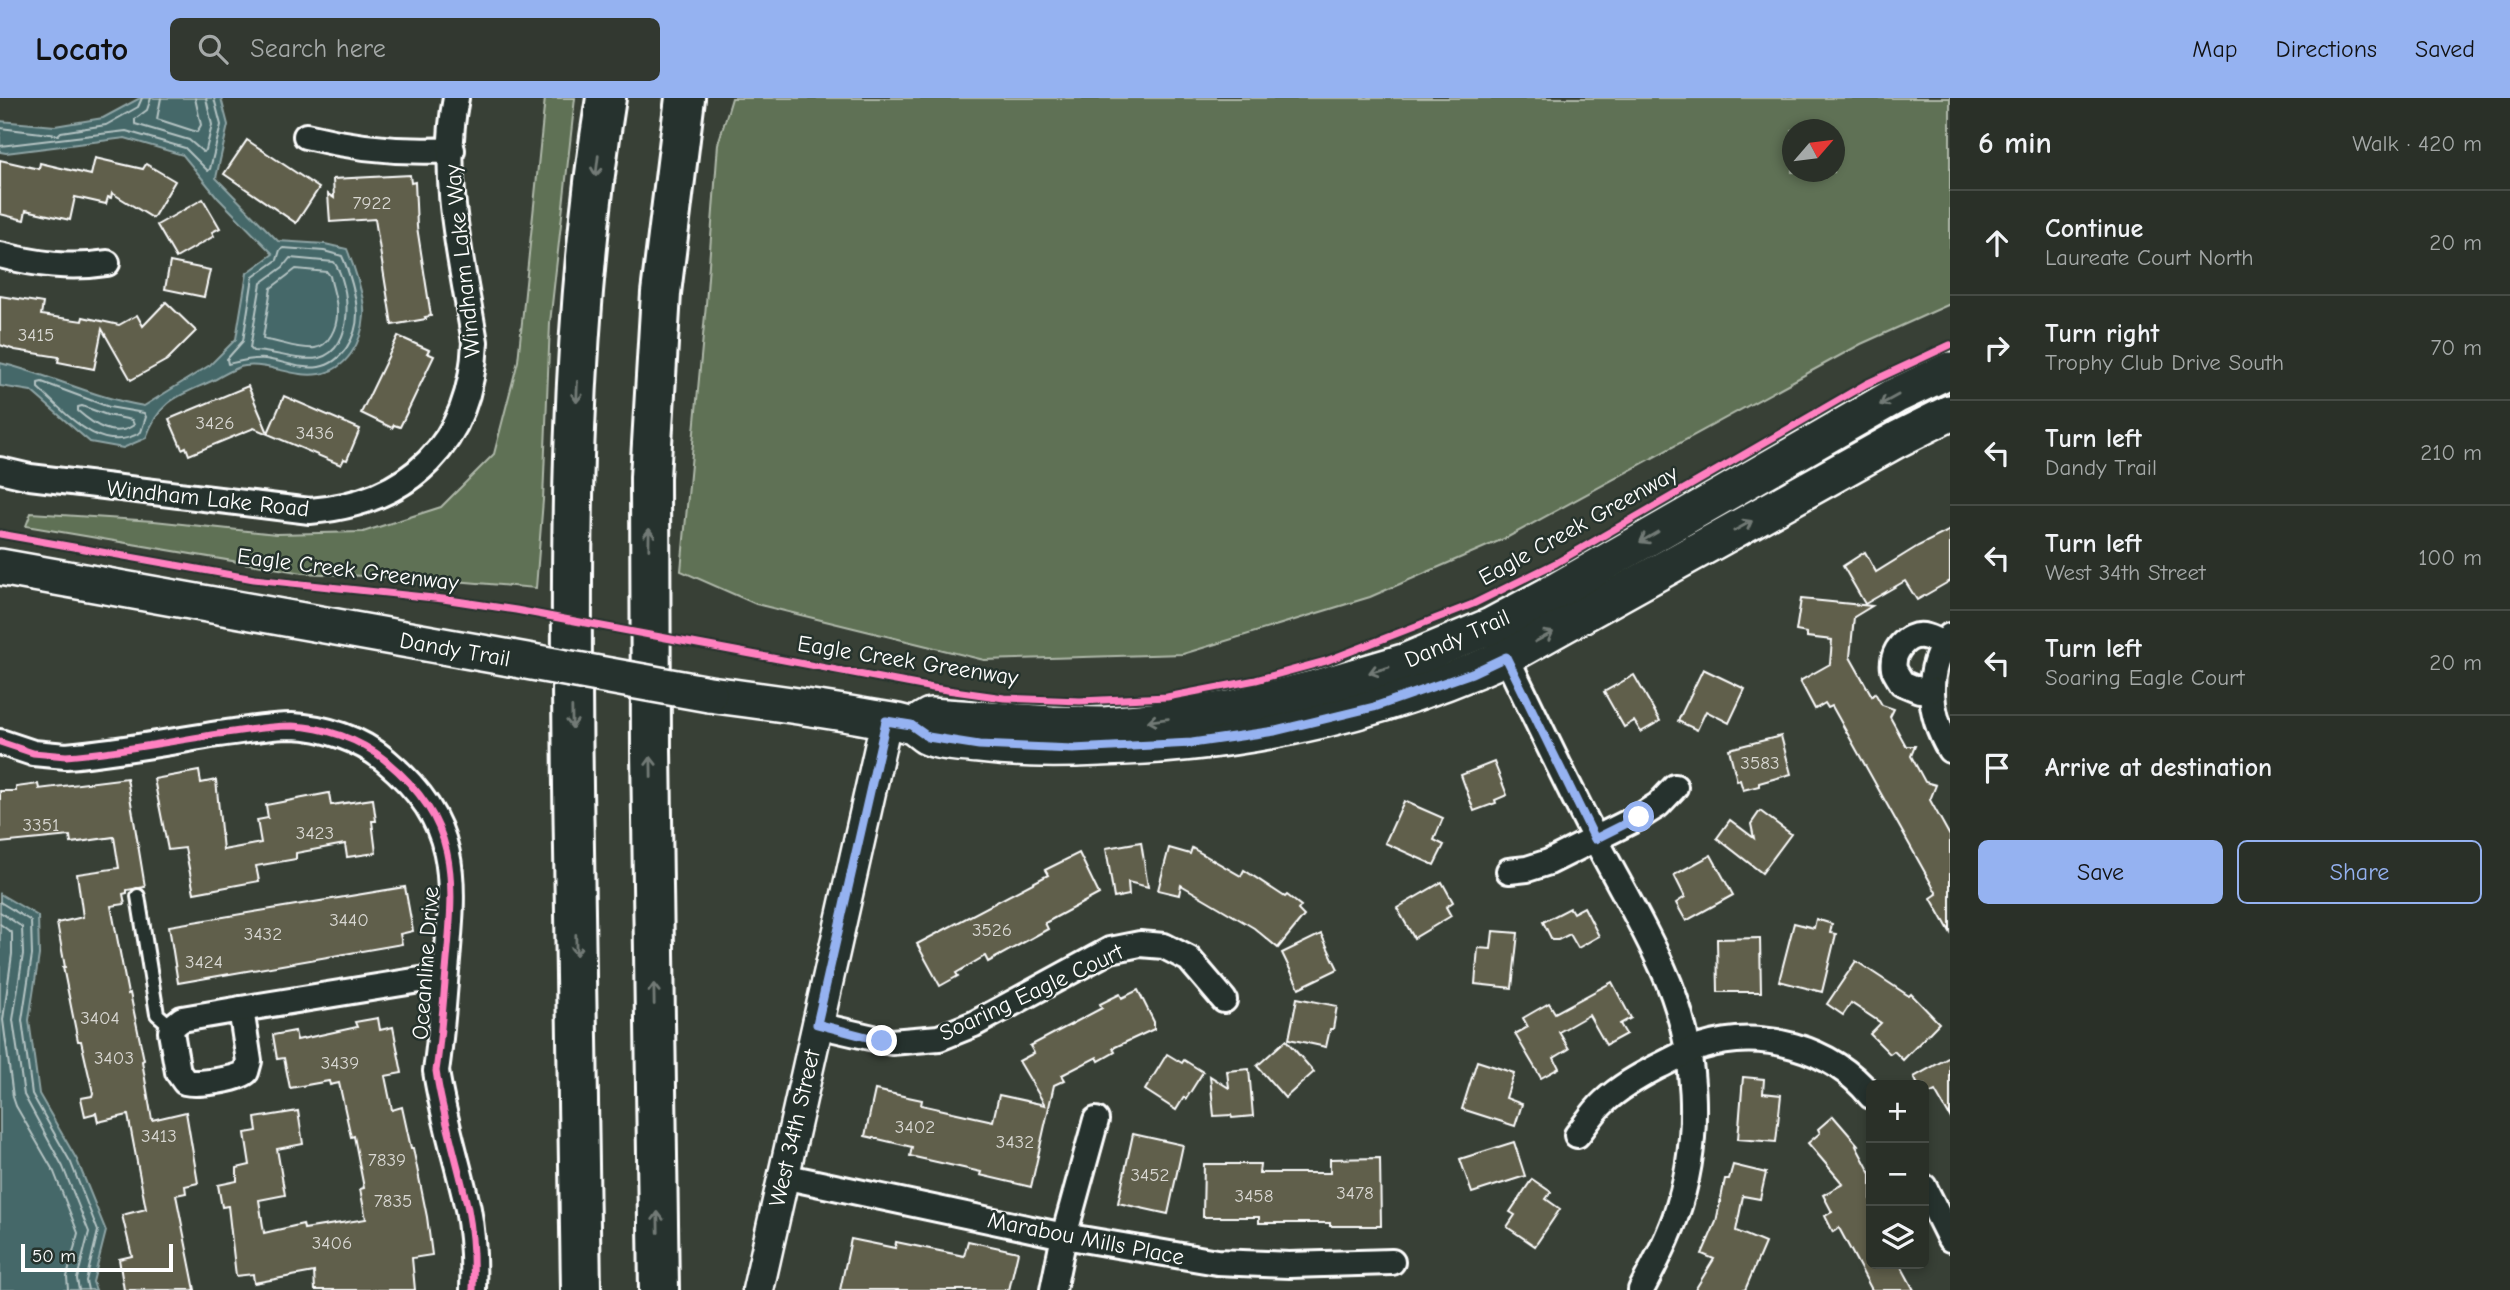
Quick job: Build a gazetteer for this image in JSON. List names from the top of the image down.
{
  "streets": {
    "main road": ["Dandy Trail"],
    "street": [
      "Windham Lake Way",
      "Windham Lake Road",
      "Oceanline Drive",
      "Soaring Eagle Court",
      "West 34th Street",
      "Marabou Mills Place"
    ],
    "cycle path": ["Eagle Creek Greenway"]
  },
  "crossings": [
    ["Windham Lake Way", "Windham Lake Road"],
    ["Dandy Trail", "West 34th Street"],
    ["Soaring Eagle Court", "West 34th Street"],
    ["West 34th Street", "Marabou Mills Place"]
  ],
  "house_numbers": [
    "7922",
    "3415",
    "3426",
    "3436",
    "3583",
    "3351",
    "3423",
    "3440",
    "3526",
    "3432",
    "3424",
    "3404",
    "3403",
    "3439",
    "3402",
    "3413",
    "3432",
    "7839",
    "3452",
    "3478",
    "3458",
    "7835",
    "3406"
  ],
  "scale_bar": "50 m",
  "north": "top right",
  "page": {
    "header": "Locato",
    "search": "Search here",
    "nav": ["Map", "Directions", "Saved"],
    "heading": ["6 min", "Walk · 420 m"],
    "list": [
      ["Continue", "Laureate Court North", "20 m"],
      ["Turn right", "Trophy Club Drive South", "70 m"],
      ["Turn left", "Dandy Trail", "210 m"],
      ["Turn left", "West 34th Street", "100 m"],
      ["Turn left", "Soaring Eagle Court", "20 m"],
      "Arrive at destination"
    ],
    "buttons": ["Save", "Share"],
    "map_buttons": ["+", "−"],
    "scale": "50 m"
  }
}
